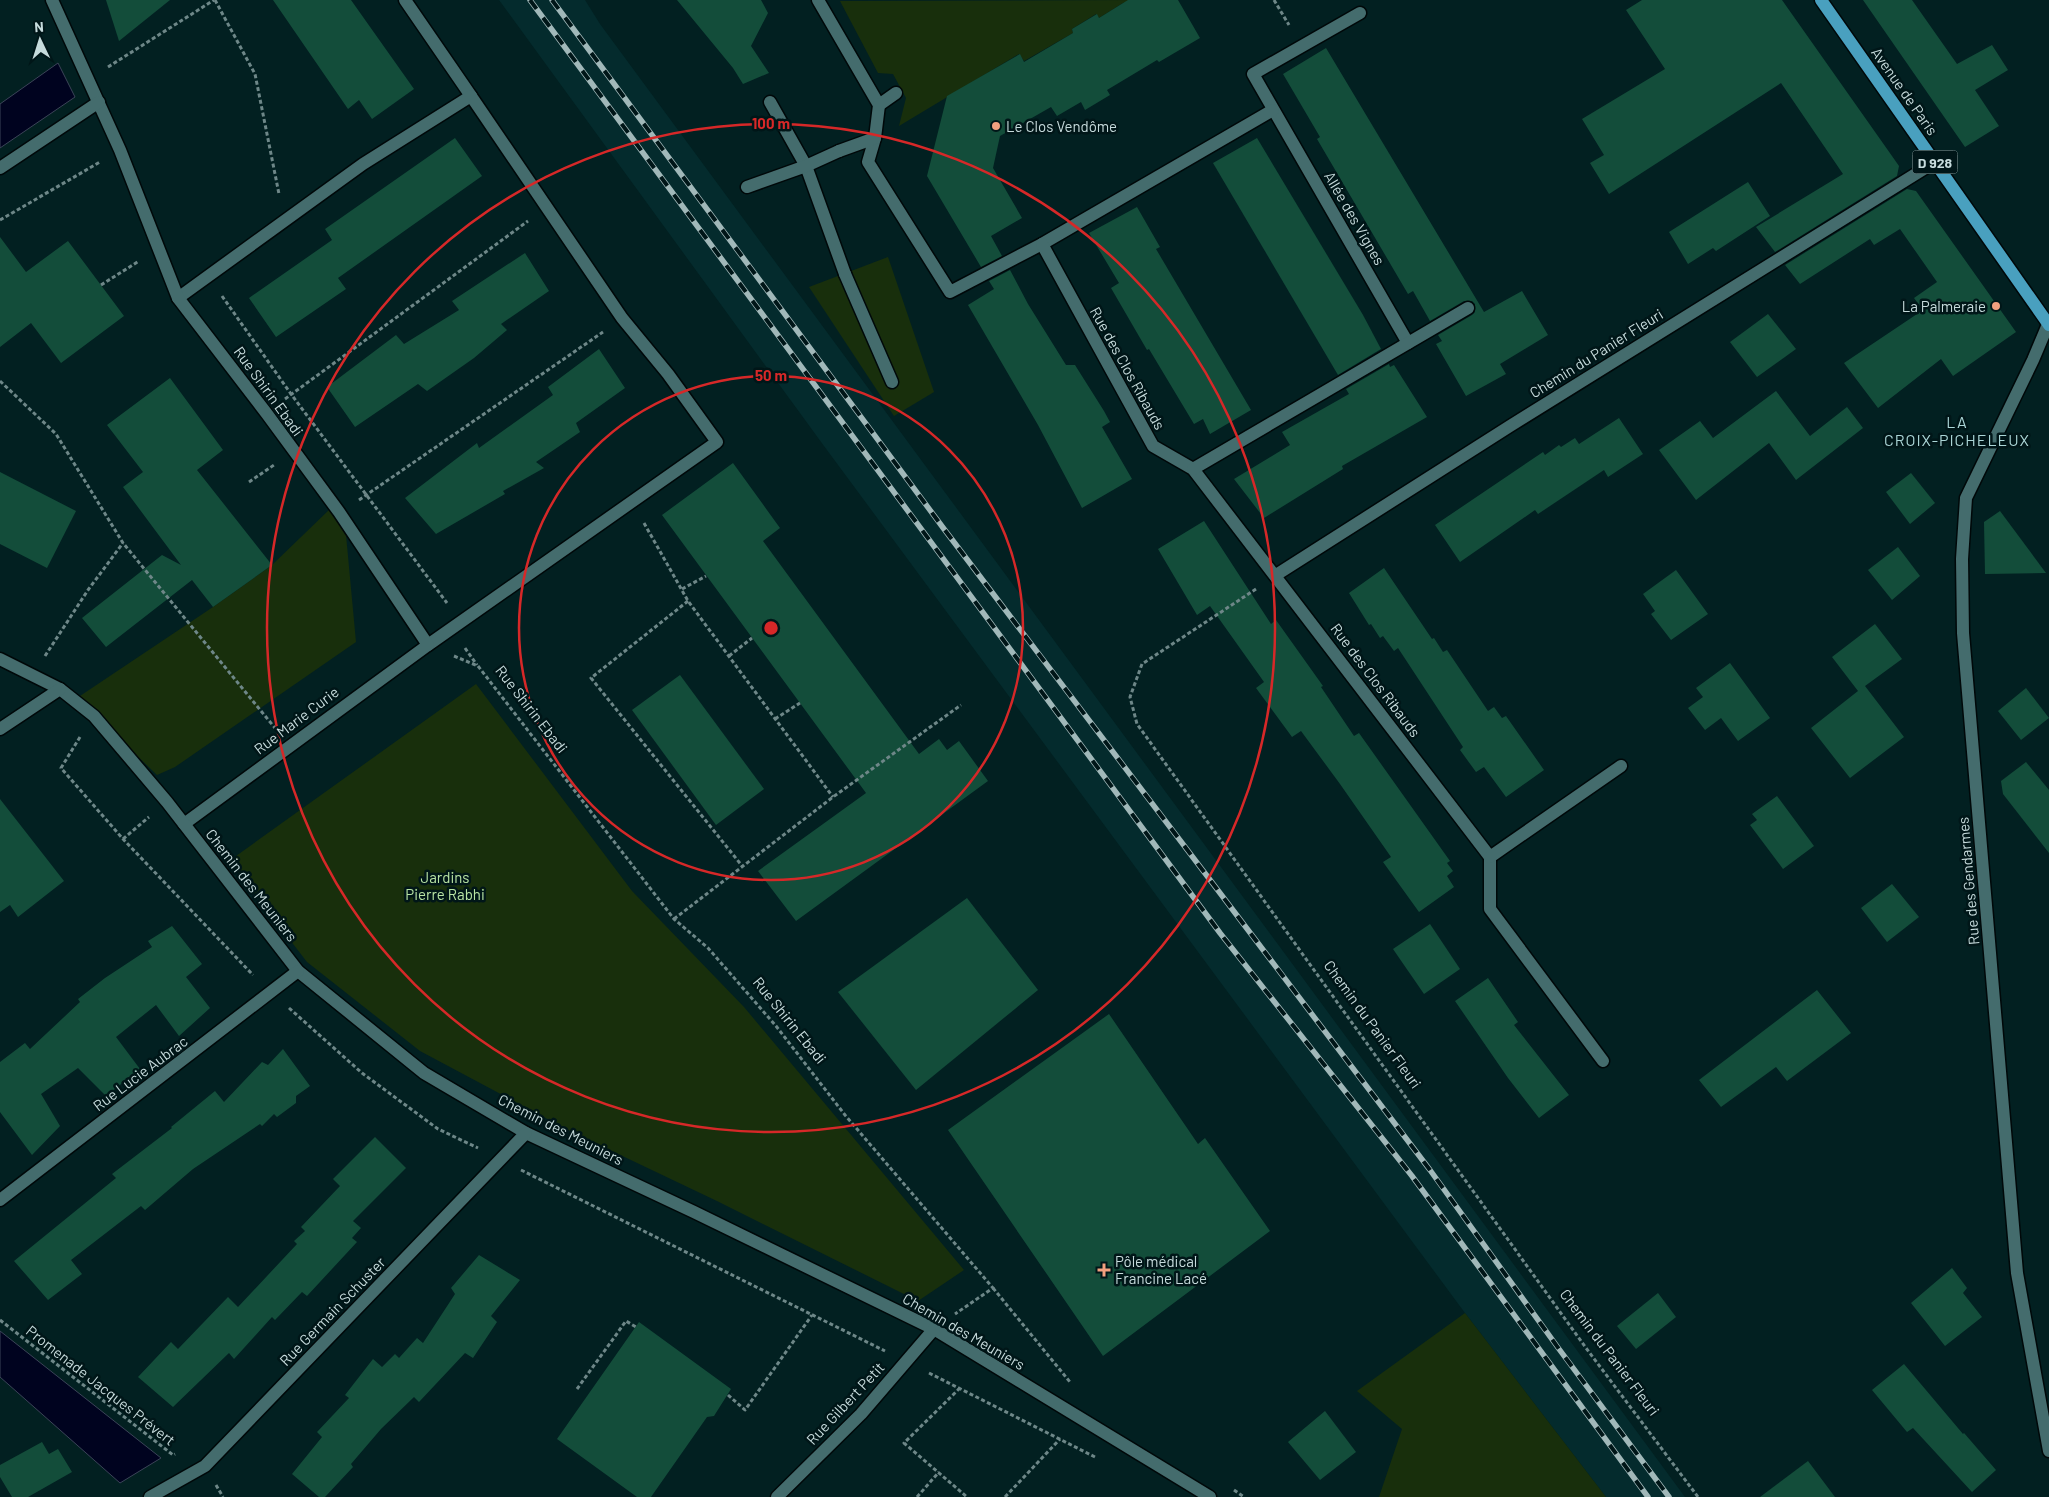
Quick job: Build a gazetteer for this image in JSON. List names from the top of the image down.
{
  "streets": {
    "main road": ["Avenue de Paris", "D 928"],
    "street": [
      "Allée des Vignes",
      "Chemin du Panier Fleuri",
      "Rue des Clos Ribauds",
      "Rue Shirin Ebadi",
      "Rue Marie Curie",
      "Rue des Gendarmes",
      "Chemin des Meuniers",
      "Rue Lucie Aubrac",
      "Rue Germain Schuster",
      "Rue Gilbert Petit"
    ],
    "path": ["Promenade Jacques Prévert"]
  },
  "crossings": [
    ["Avenue de Paris", "Chemin du Panier Fleuri"],
    ["Avenue de Paris", "Rue des Gendarmes"],
    ["Chemin du Panier Fleuri", "Rue des Clos Ribauds"],
    ["Rue Shirin Ebadi", "Rue Marie Curie"],
    ["Rue Shirin Ebadi", "Chemin des Meuniers"],
    ["Rue Marie Curie", "Chemin des Meuniers"],
    ["Chemin des Meuniers", "Rue Lucie Aubrac"],
    ["Chemin des Meuniers", "Rue Germain Schuster"],
    ["Chemin des Meuniers", "Rue Gilbert Petit"],
    ["Rue Germain Schuster", "Promenade Jacques Prévert"]
  ],
  "districts": ["LA CROIX-PICHELEUX"],
  "parks": ["Jardins Pierre Rabhi"],
  "places": {
    "other": ["Le Clos Vendôme", "La Palmeraie"],
    "health": ["Pôle médical Francine Lacé"]
  },
  "north": "top",
  "rings": ["100 m", "50 m"]
}
